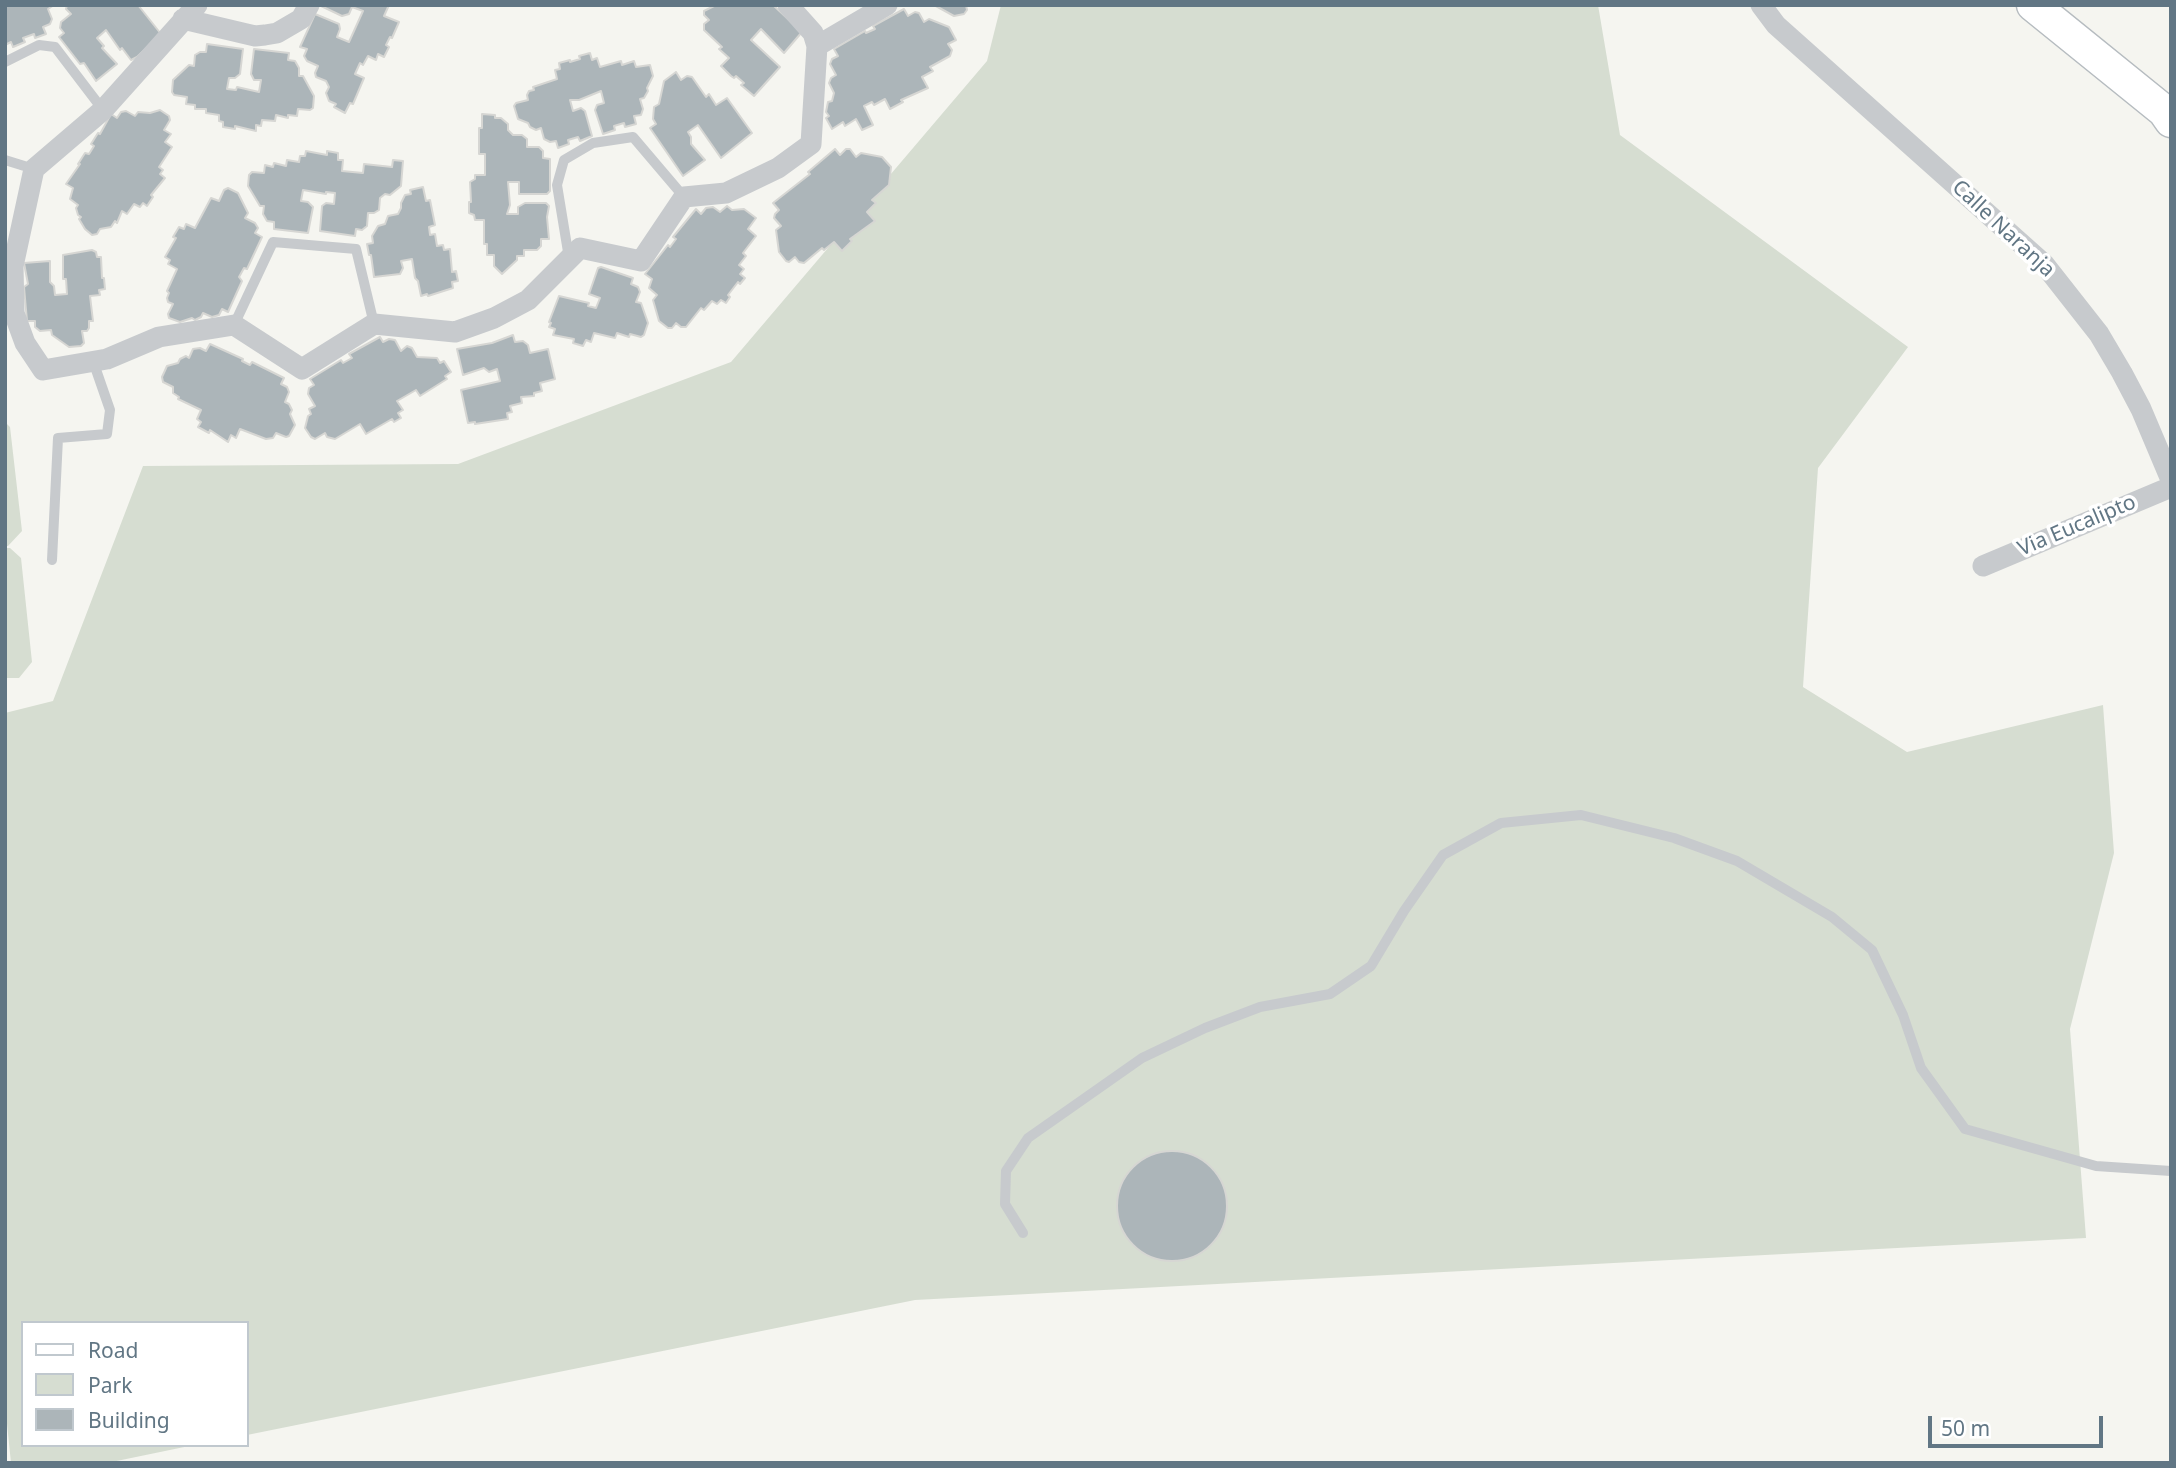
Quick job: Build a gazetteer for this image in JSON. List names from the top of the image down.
{
  "streets": {
    "street": ["Calle Naranja", "Via Eucalipto"]
  },
  "legend": ["Road", "Park", "Building"],
  "scale_bar": "50 m"
}
